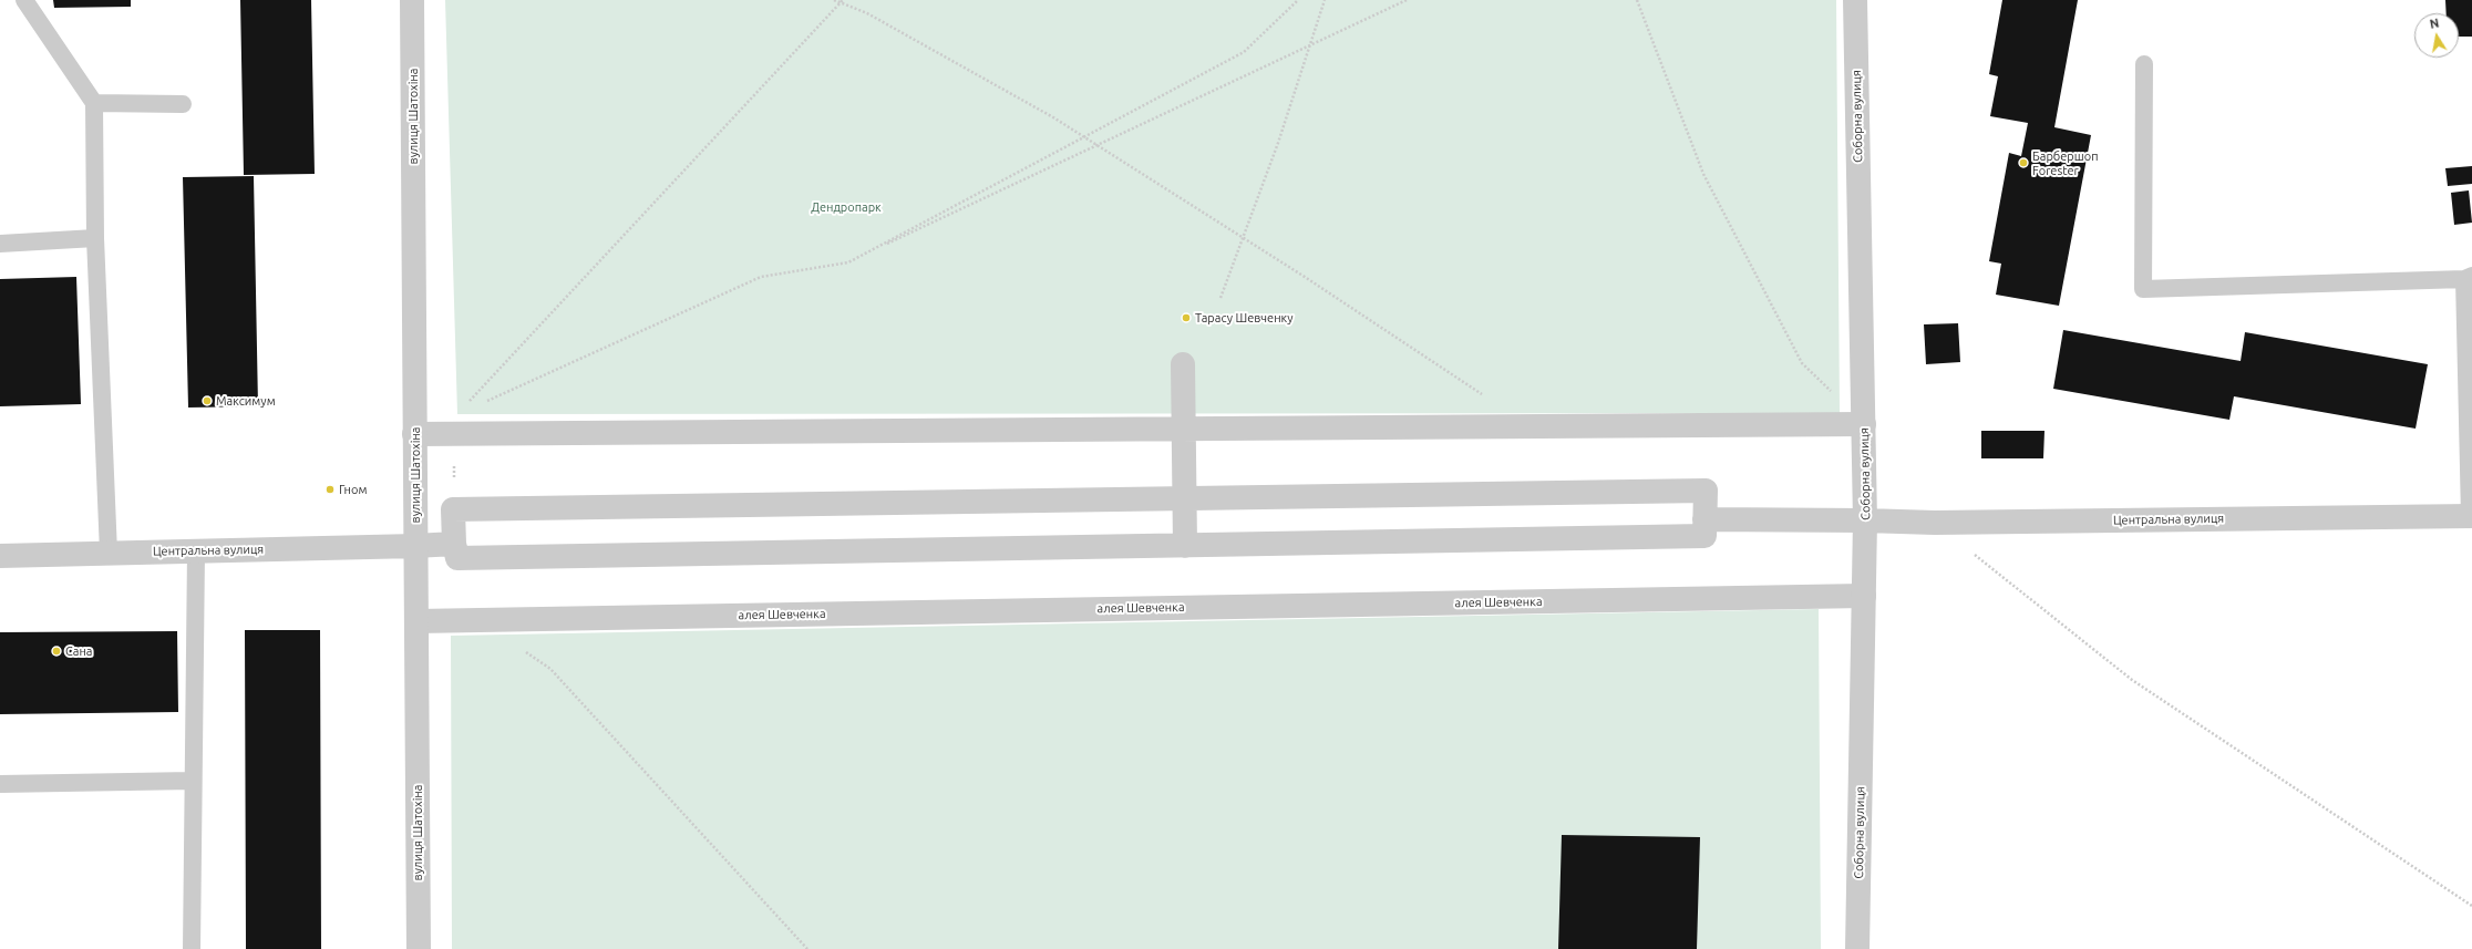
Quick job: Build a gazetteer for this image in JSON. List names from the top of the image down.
{
  "streets": {
    "street": [
      "вулиця Шатохіна",
      "Соборна вулиця",
      "Центральна вулиця",
      "алея Шевченка"
    ]
  },
  "crossings": [
    ["вулиця Шатохіна", "Центральна вулиця"],
    ["вулиця Шатохіна", "алея Шевченка"],
    ["Соборна вулиця", "Центральна вулиця"],
    ["Соборна вулиця", "алея Шевченка"]
  ],
  "parks": ["Дендропарк"],
  "places": [
    "Барбершоп Forester",
    "Тарасу Шевченку",
    "Максимум",
    "Гном",
    "Сана"
  ],
  "north": "top"
}
